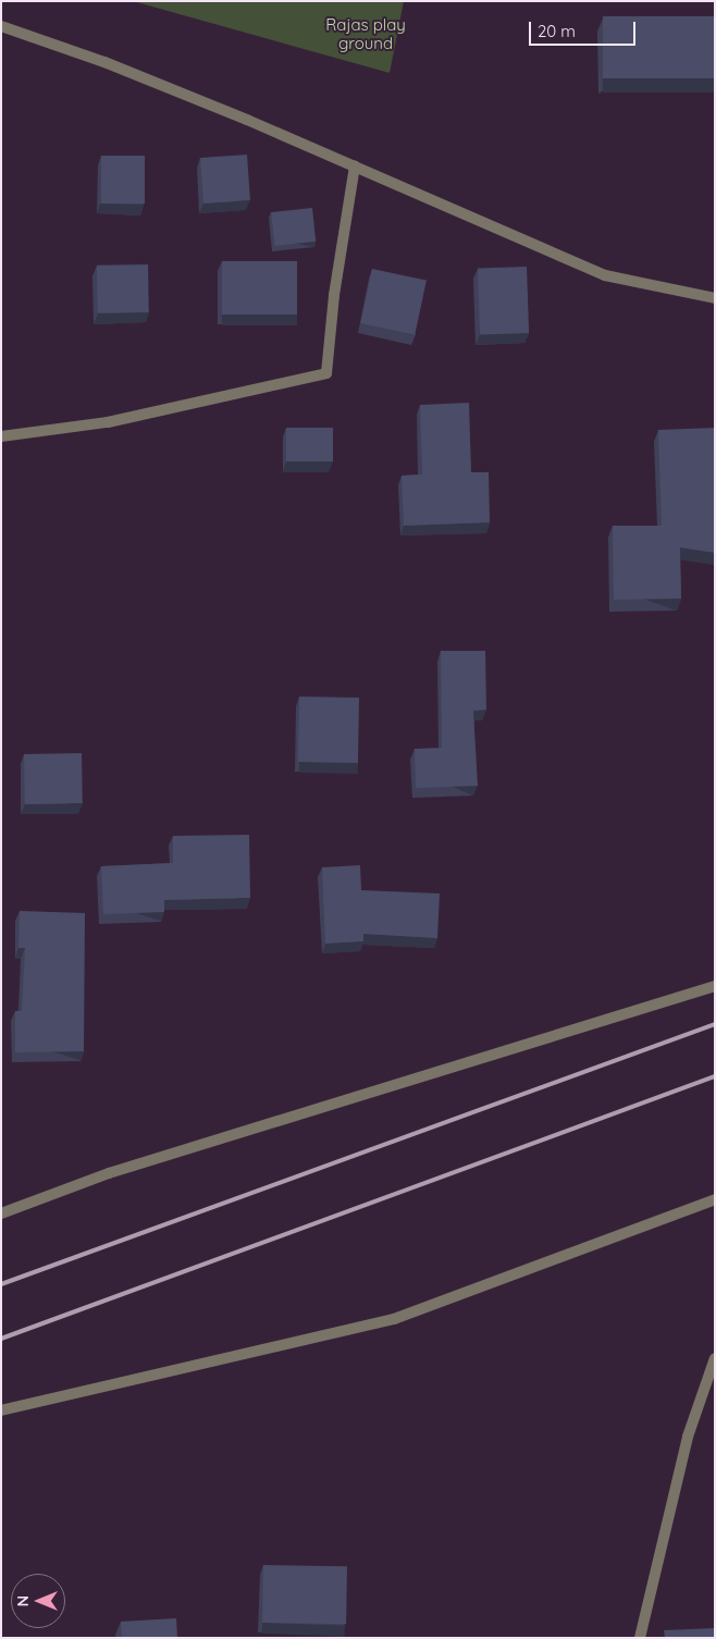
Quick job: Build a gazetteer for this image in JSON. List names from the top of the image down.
{
  "parks": ["Rajas play ground"],
  "scale_bar": "20 m",
  "north": "left"
}
